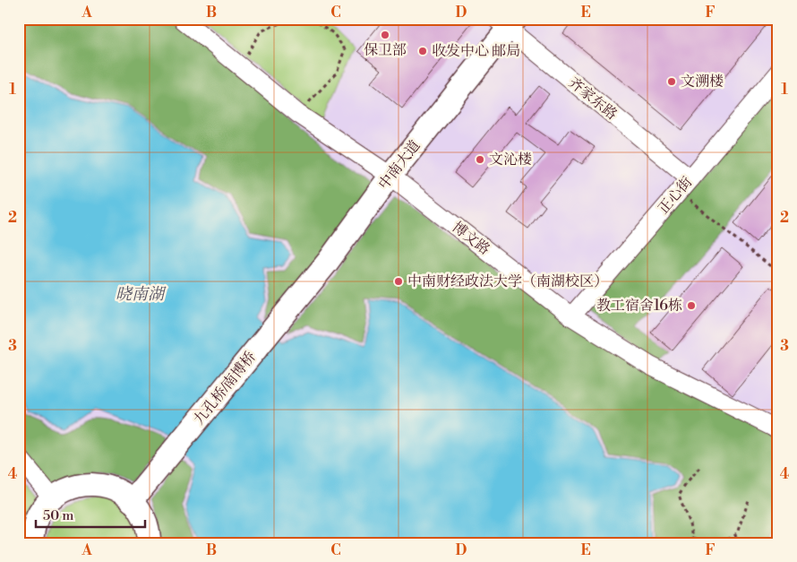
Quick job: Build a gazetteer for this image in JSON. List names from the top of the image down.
{
  "streets": {
    "main road": ["中南大道", "九孔桥/南博桥"],
    "street": ["齐家东路", "正心街", "博文路"]
  },
  "crossings": [
    ["齐家东路", "中南大道"],
    ["齐家东路", "正心街"],
    ["中南大道", "博文路"],
    ["中南大道", "九孔桥/南博桥"],
    ["正心街", "博文路"]
  ],
  "water": ["晓南湖"],
  "places": [
    "保卫部",
    "收发中心 邮局",
    "文溯楼",
    "文沁楼",
    "中南财经政法大学（南湖校区）",
    "教工宿舍16栋"
  ],
  "scale_bar": "50 m",
  "grid": {
    "columns": [
      "A",
      "B",
      "C",
      "D",
      "E",
      "F"
    ],
    "rows": [
      "1",
      "2",
      "3",
      "4"
    ]
  }
}
